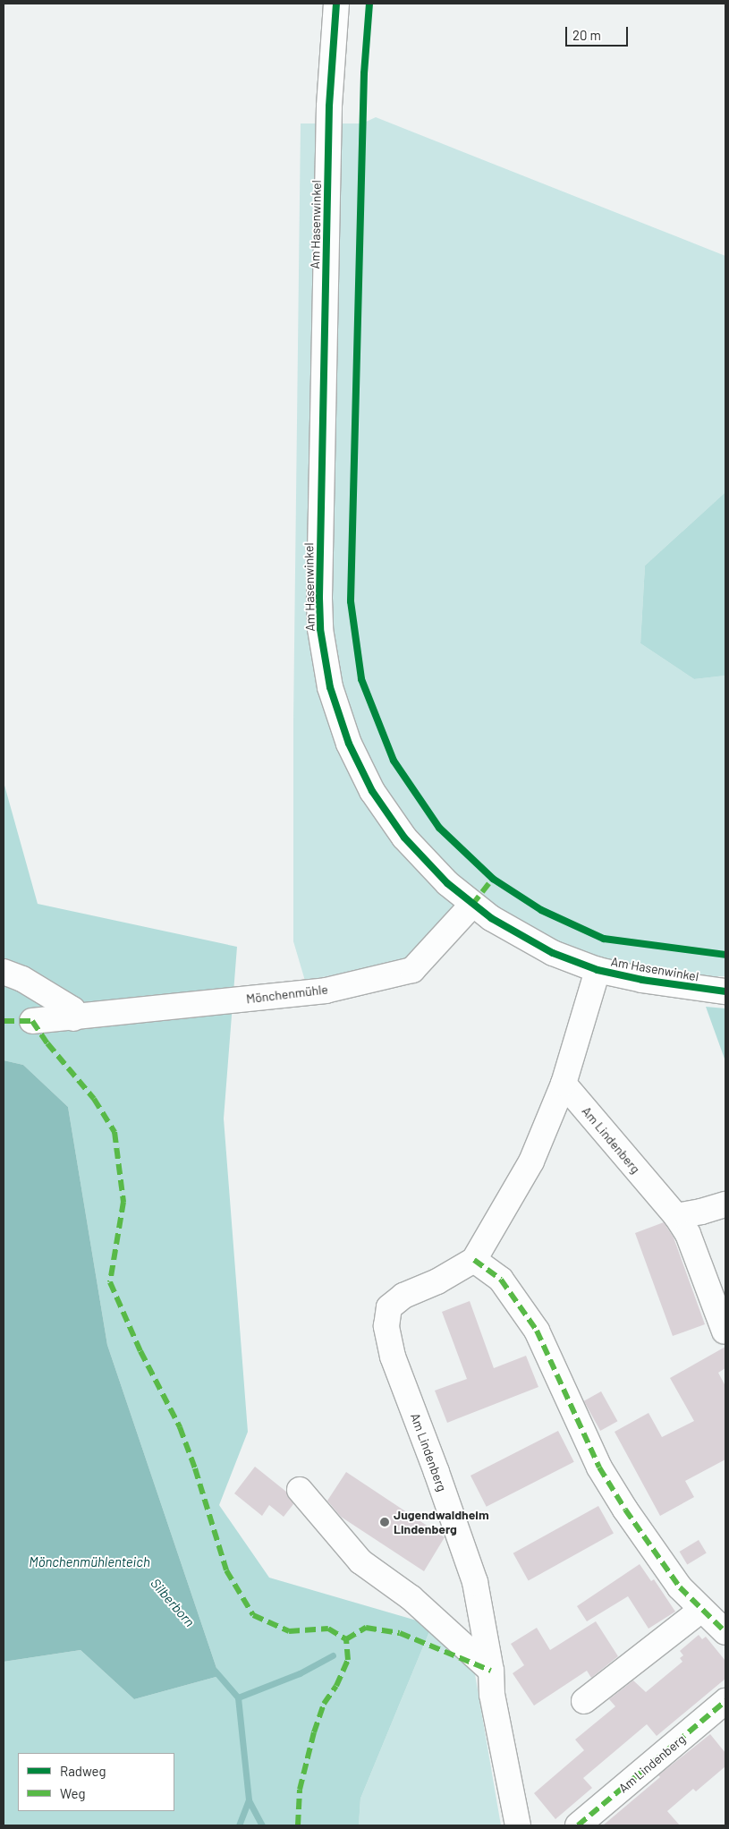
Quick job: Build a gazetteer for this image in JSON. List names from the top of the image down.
{
  "streets": {
    "street": ["Am Hasenwinkel", "Mönchenmühle", "Am Lindenberg"]
  },
  "crossings": [
    ["Am Hasenwinkel", "Mönchenmühle"],
    ["Am Hasenwinkel", "Am Lindenberg"]
  ],
  "water": ["Mönchenmühlenteich", "Silberborn"],
  "places": ["Jugendwaldheim Lindenberg"],
  "legend": ["Radweg", "Weg"],
  "scale_bar": "20 m"
}
